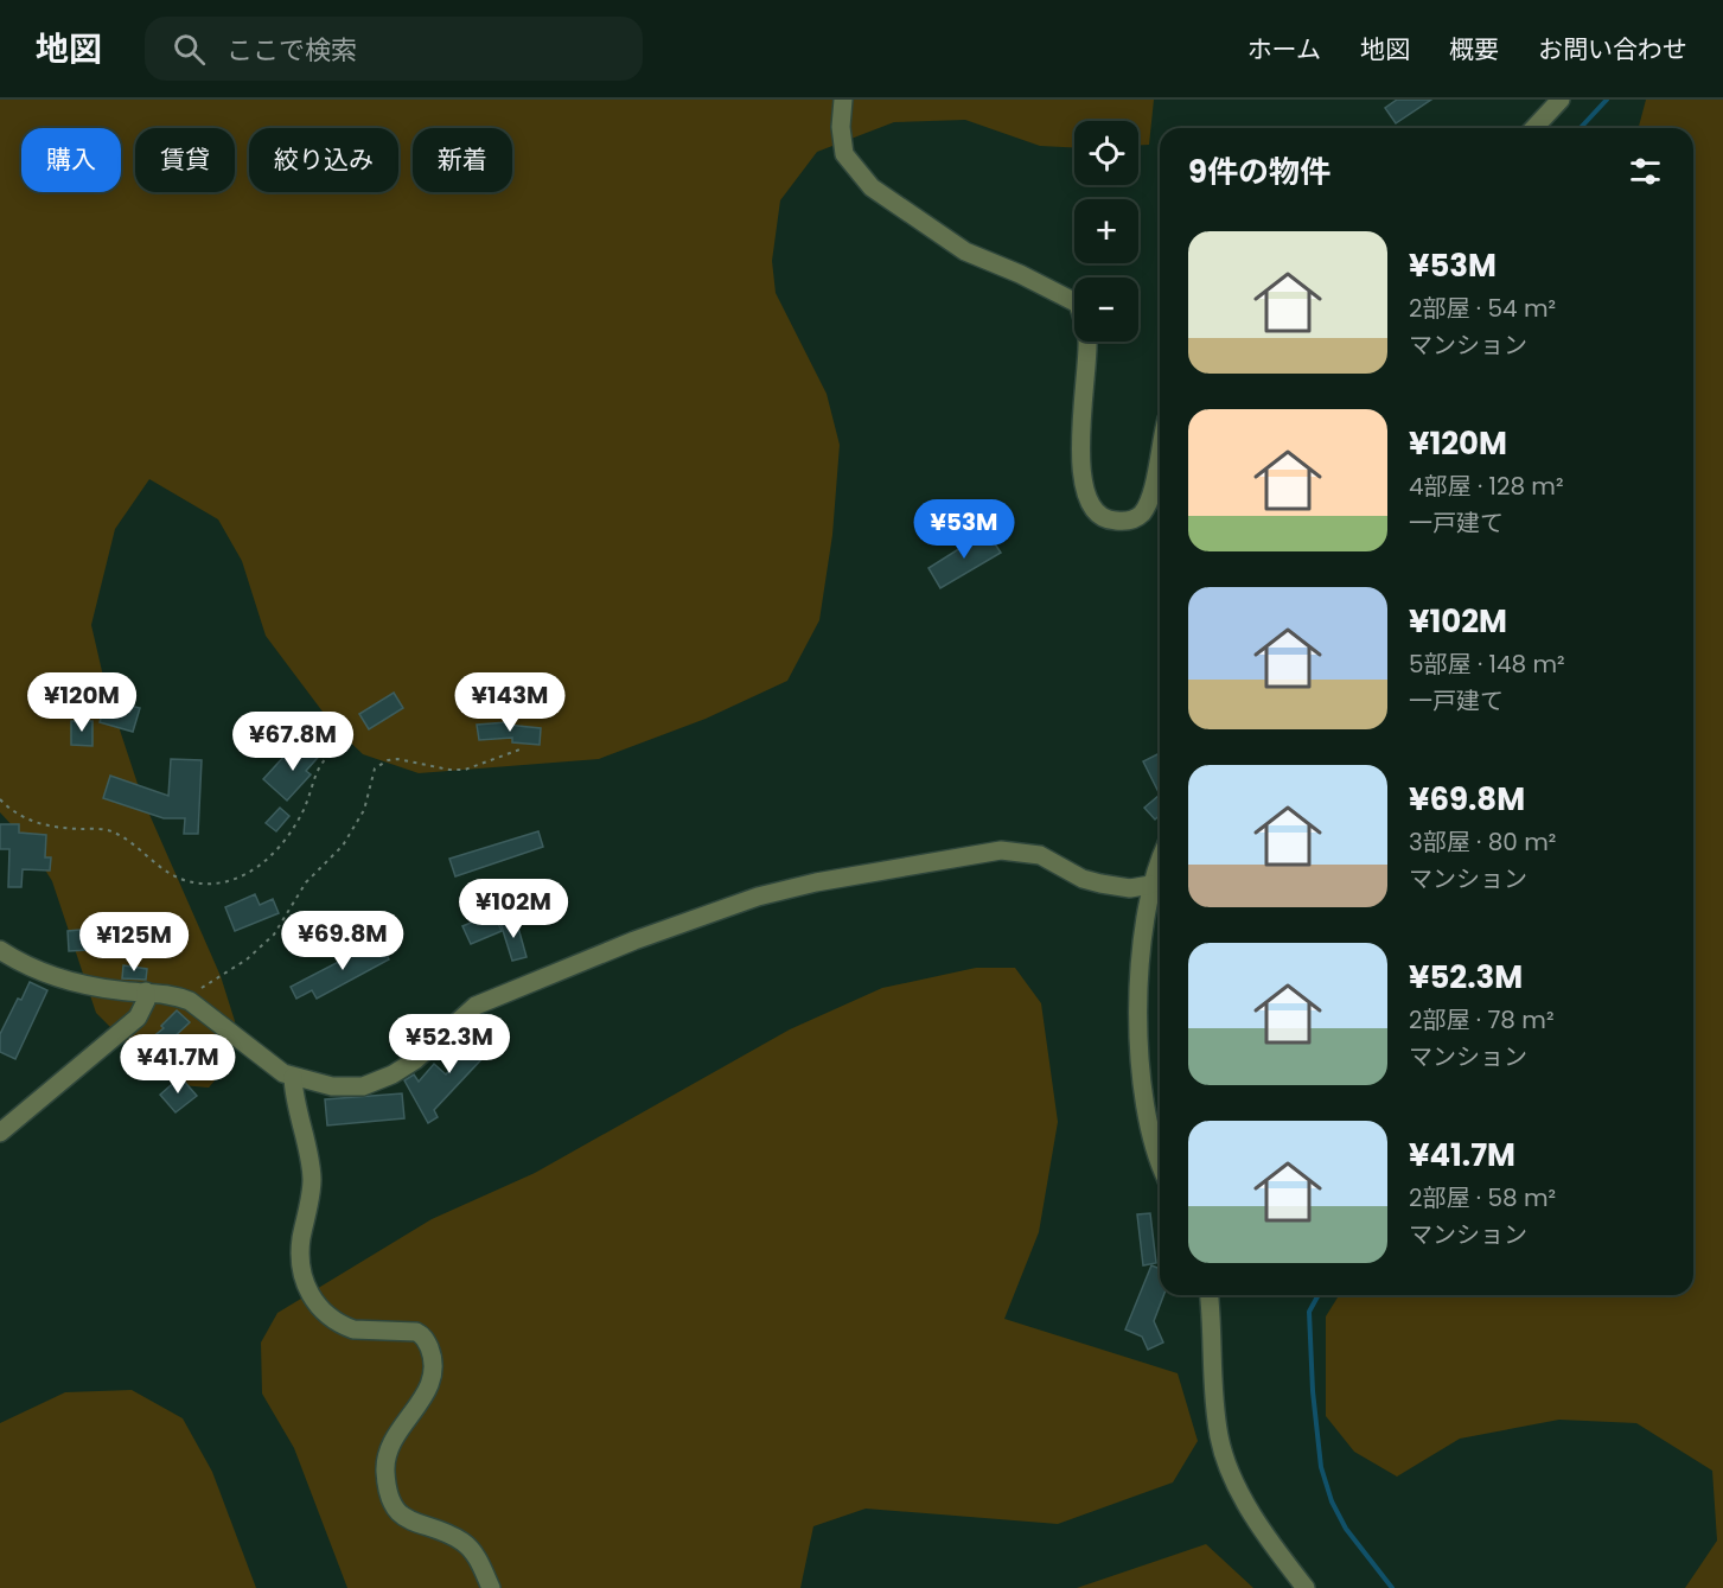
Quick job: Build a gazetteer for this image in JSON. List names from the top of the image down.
{
  "page": {
    "header": "地図",
    "search": "ここで検索",
    "nav": [
      "ホーム",
      "地図",
      "概要",
      "お問い合わせ"
    ],
    "map_buttons": ["+", "−"],
    "chip": [
      "購入",
      "賃貸",
      "絞り込み",
      "新着"
    ],
    "heading": "9件の物件",
    "list": [
      {
        "name": "¥53M",
        "note": "2部屋 · 54 m² · マンション"
      },
      {
        "name": "¥120M",
        "note": "4部屋 · 128 m² · 一戸建て"
      },
      {
        "name": "¥102M",
        "note": "5部屋 · 148 m² · 一戸建て"
      },
      {
        "name": "¥69.8M",
        "note": "3部屋 · 80 m² · マンション"
      },
      {
        "name": "¥52.3M",
        "note": "2部屋 · 78 m² · マンション"
      },
      {
        "name": "¥41.7M",
        "note": "2部屋 · 58 m² · マンション"
      }
    ],
    "price": [
      "¥53M",
      "¥120M",
      "¥143M",
      "¥67.8M",
      "¥102M",
      "¥69.8M",
      "¥125M",
      "¥52.3M",
      "¥41.7M"
    ]
  }
}
